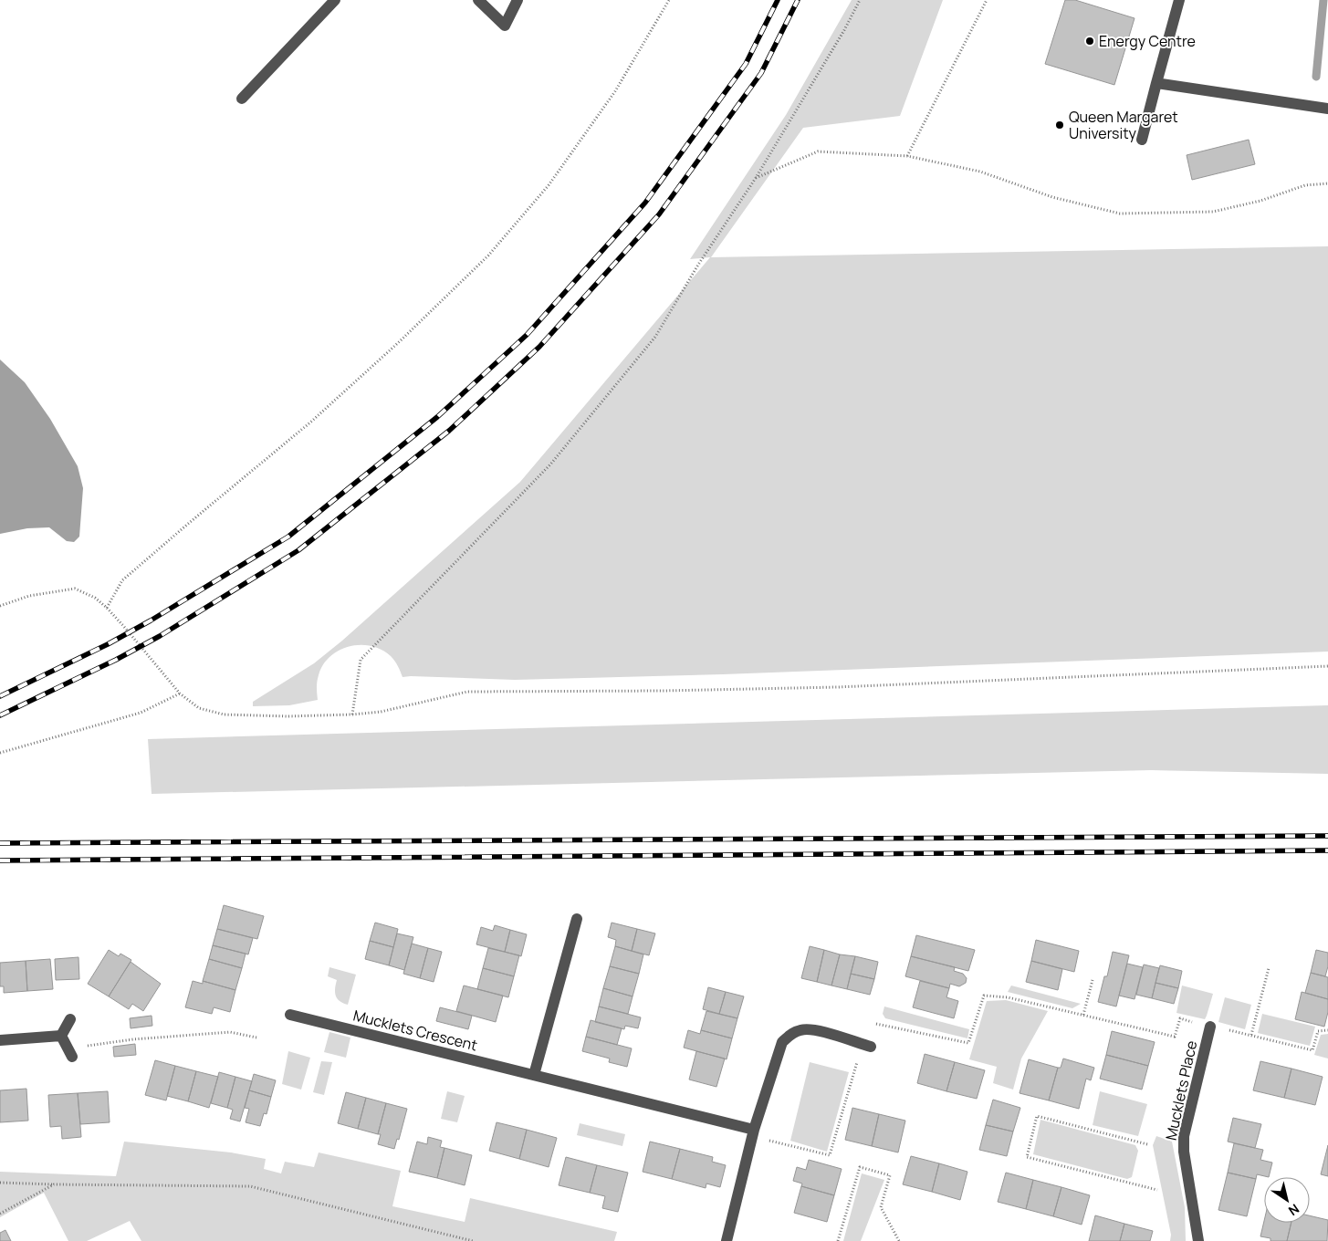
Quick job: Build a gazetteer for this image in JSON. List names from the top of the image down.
{
  "streets": {
    "street": ["Mucklets Crescent", "Mucklets Place"]
  },
  "places": ["Energy Centre", "Queen Margaret University"],
  "north": "bottom right"
}
